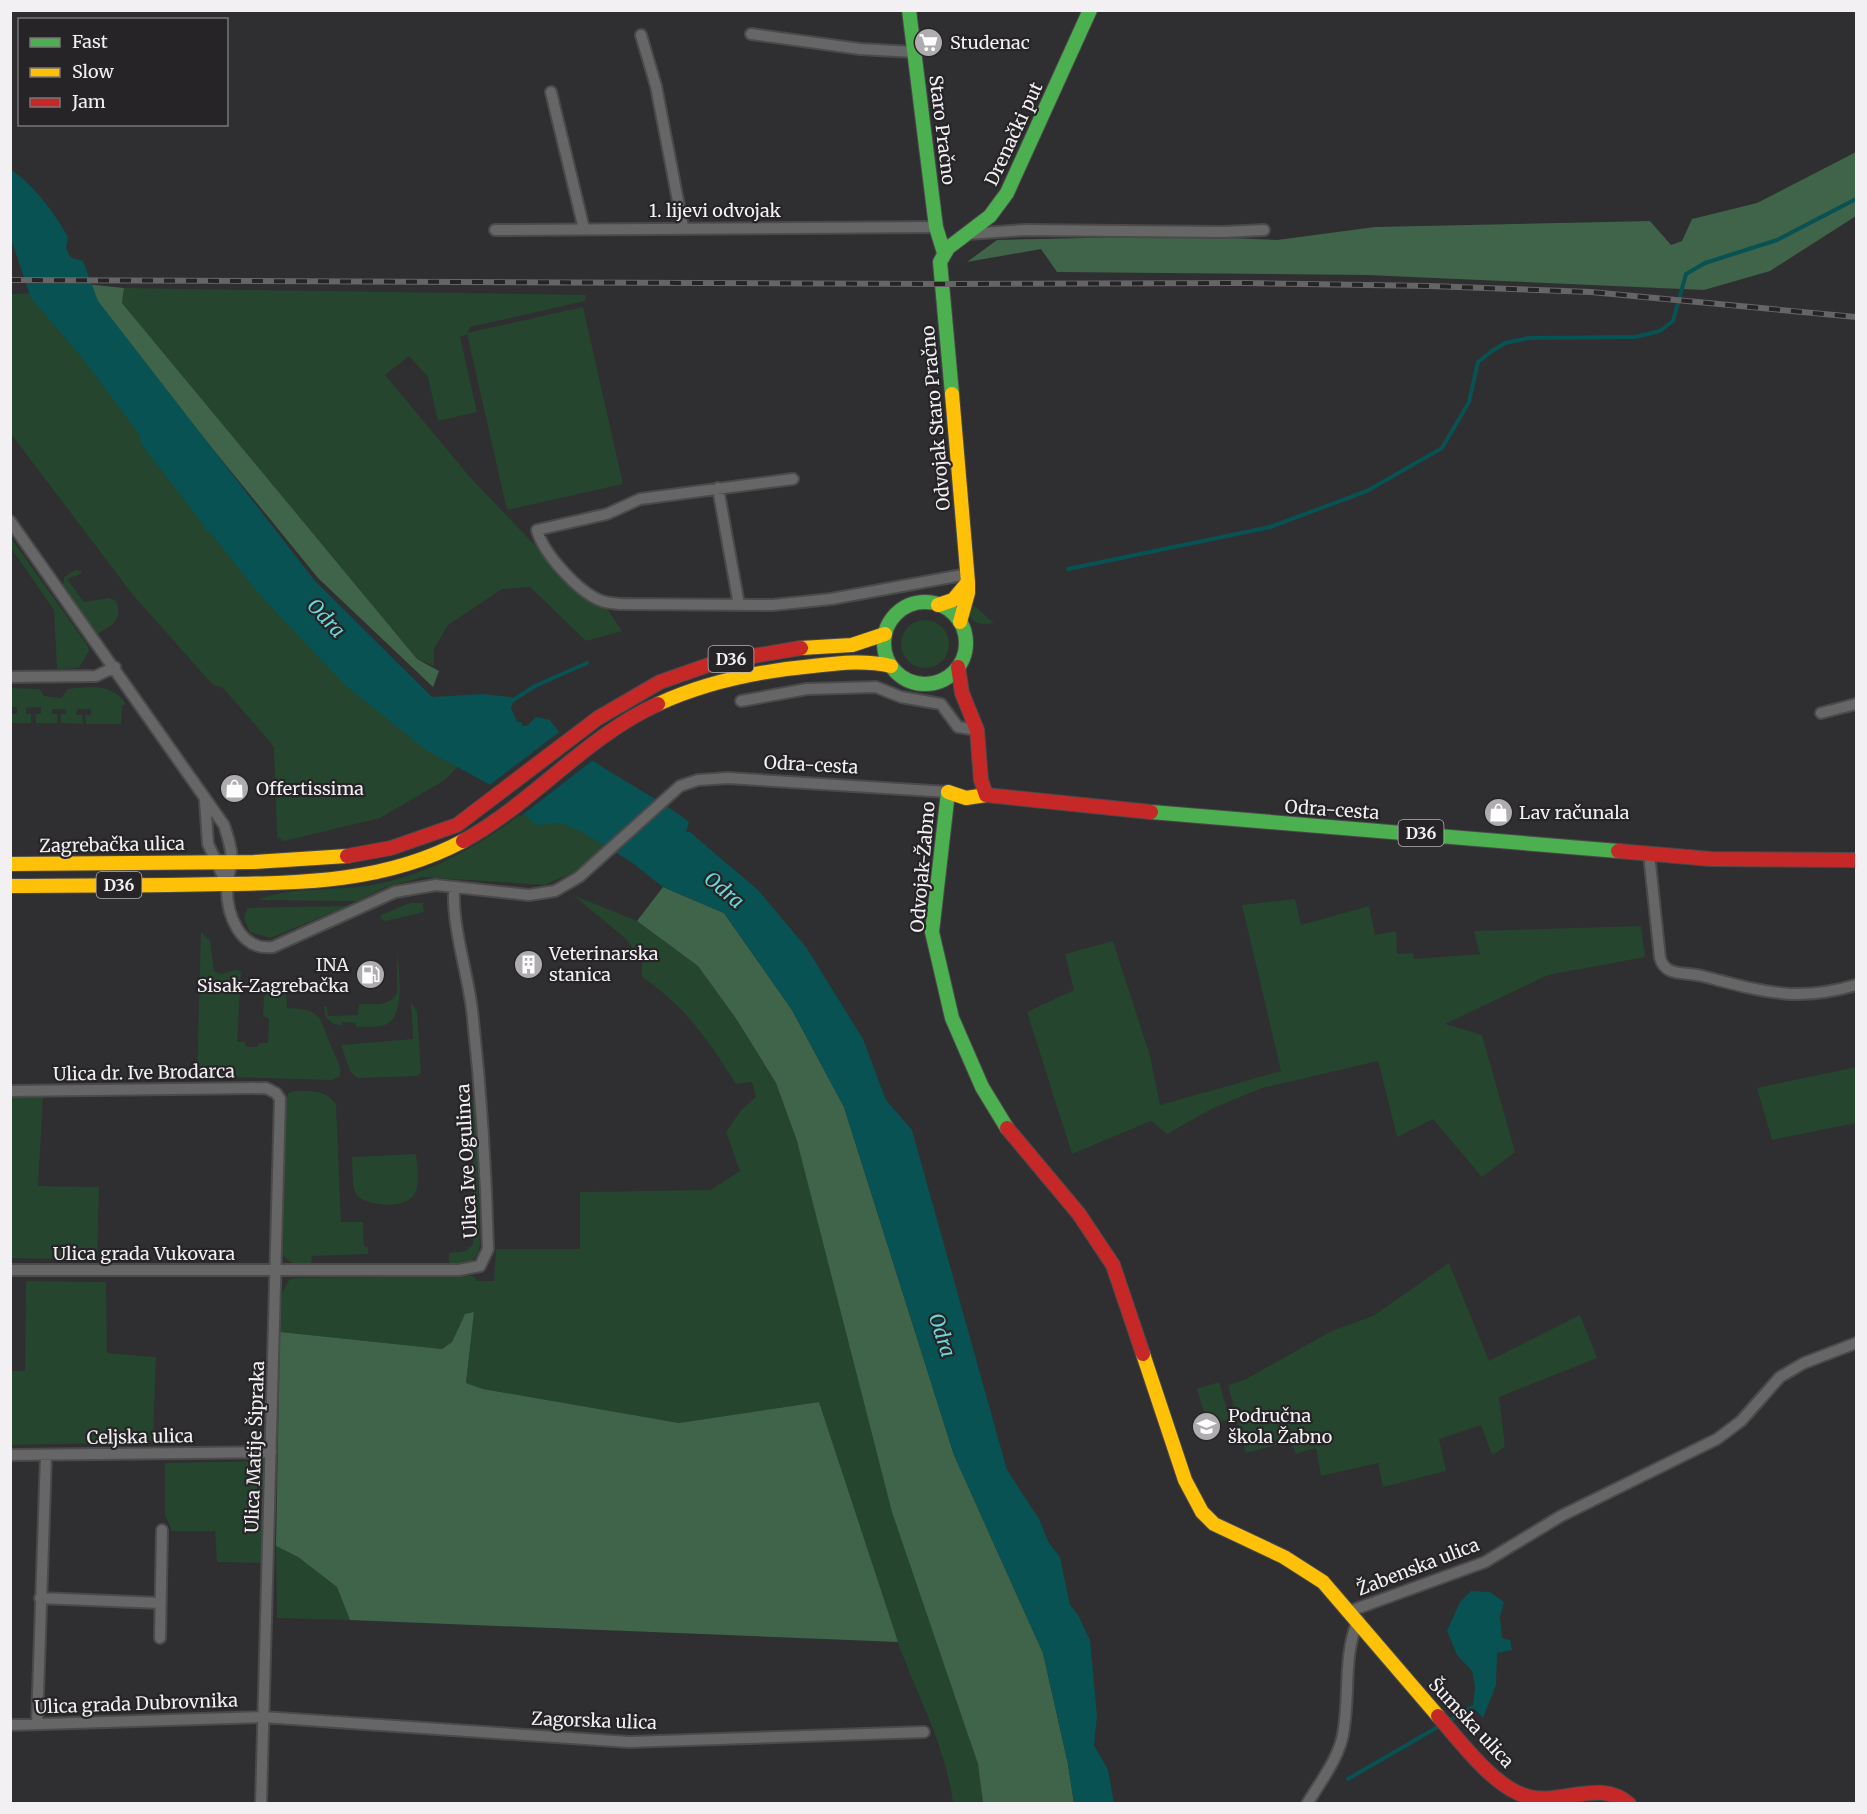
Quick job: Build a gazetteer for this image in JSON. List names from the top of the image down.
{
  "streets": {
    "main road": [
      "Staro Pračno",
      "Drenački put",
      "Odvojak Staro Pračno",
      "D36",
      "Odra-cesta",
      "Zagrebačka ulica",
      "Odvojak-Žabno",
      "Žabenska ulica",
      "Šumska ulica"
    ],
    "street": [
      "1. lijevi odvojak",
      "Ulica dr. Ive Brodarca",
      "Ulica Ive Ogulinca",
      "Ulica grada Vukovara",
      "Celjska ulica",
      "Ulica Matije Šipraka",
      "Ulica grada Dubrovnika",
      "Zagorska ulica"
    ]
  },
  "crossings": [
    ["Staro Pračno", "Drenački put"],
    ["Staro Pračno", "1. lijevi odvojak"],
    ["Staro Pračno", "Odvojak Staro Pračno"],
    ["Drenački put", "Odvojak Staro Pračno"],
    ["Odvojak Staro Pračno", "D36"],
    ["D36", "Odra-cesta"],
    ["D36", "Zagrebačka ulica"],
    ["Odra-cesta", "Zagrebačka ulica"],
    ["Odra-cesta", "Odvojak-Žabno"],
    ["Zagrebačka ulica", "Ulica Ive Ogulinca"],
    ["Odvojak-Žabno", "Žabenska ulica"],
    ["Ulica dr. Ive Brodarca", "Ulica Matije Šipraka"],
    ["Ulica Ive Ogulinca", "Ulica grada Vukovara"],
    ["Ulica Ive Ogulinca", "Ulica Matije Šipraka"],
    ["Ulica grada Vukovara", "Ulica Matije Šipraka"],
    ["Celjska ulica", "Ulica Matije Šipraka"],
    ["Ulica Matije Šipraka", "Ulica grada Dubrovnika"],
    ["Ulica Matije Šipraka", "Zagorska ulica"],
    ["Žabenska ulica", "Šumska ulica"],
    ["Ulica grada Dubrovnika", "Zagorska ulica"]
  ],
  "water": ["Odra"],
  "places": {
    "supermarket": ["Studenac"],
    "shop": ["Offertissima", "Lav računala"],
    "building": ["Veterinarska stanica"],
    "fuel station": ["INA Sisak-Zagrebačka"],
    "school or university": ["Područna škola Žabno"]
  },
  "legend": ["Fast", "Slow", "Jam"]
}
